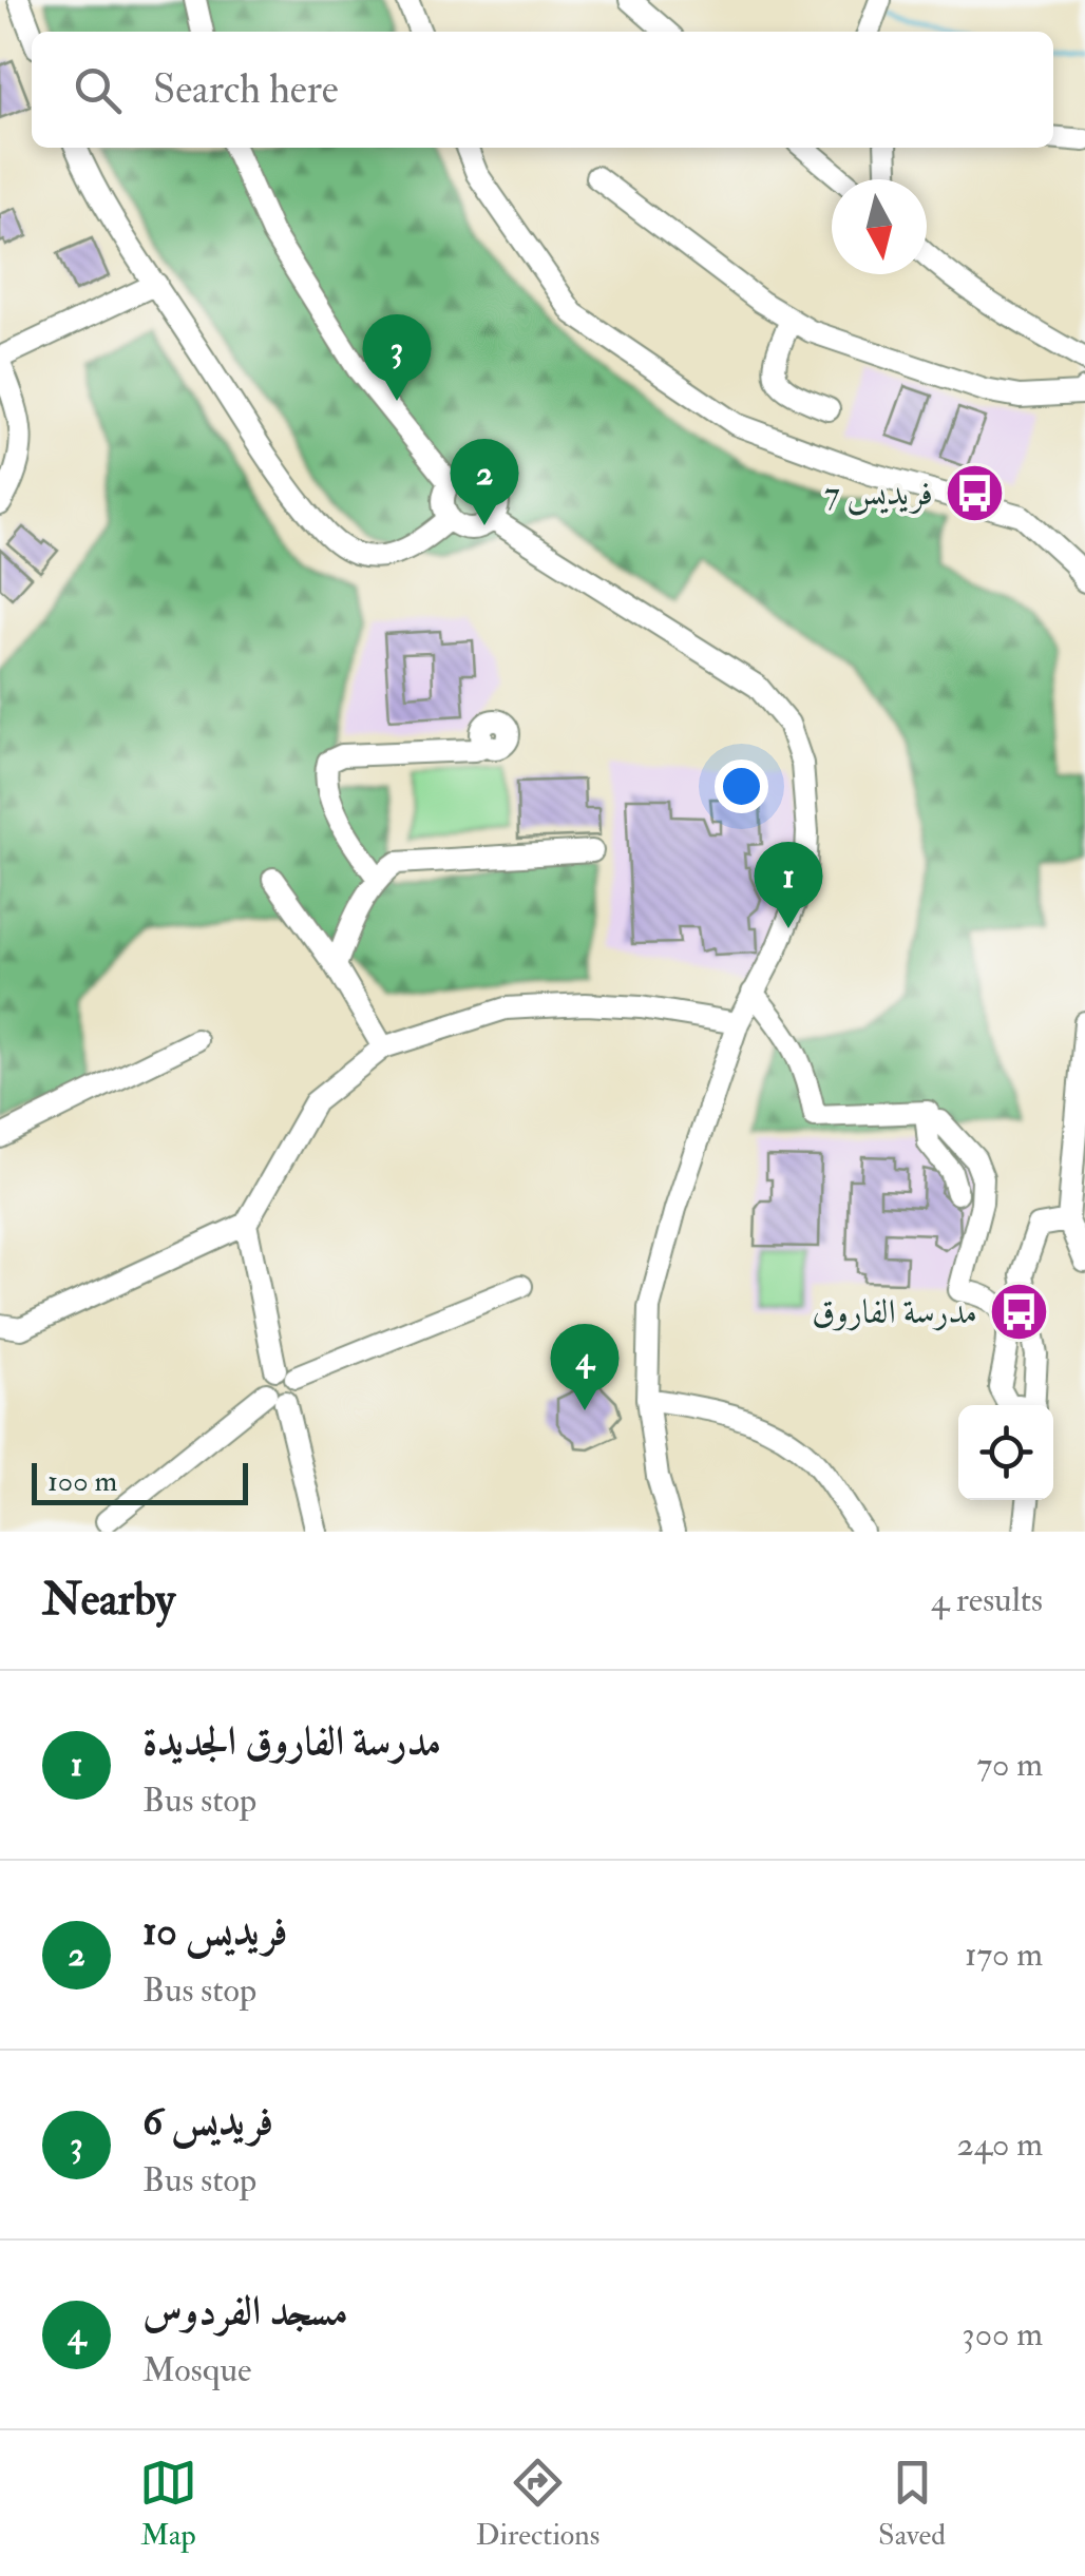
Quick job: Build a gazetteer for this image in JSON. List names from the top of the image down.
{
  "places": {
    "bus stop": ["فريديس 7", "مدرسة الفاروق"]
  },
  "scale_bar": "100 m",
  "north": "bottom",
  "page": {
    "search": "Search here",
    "pins": [
      "3",
      "2",
      "1",
      "4"
    ],
    "scale": "100 m",
    "heading": ["Nearby", "4 results"],
    "list": [
      {
        "mark": "1",
        "name": "مدرسة الفاروق الجديدة",
        "note": "Bus stop",
        "value": "70 m"
      },
      {
        "mark": "2",
        "name": "فريديس 10",
        "note": "Bus stop",
        "value": "170 m"
      },
      {
        "mark": "3",
        "name": "فريديس 6",
        "note": "Bus stop",
        "value": "240 m"
      },
      {
        "mark": "4",
        "name": "مسجد الفردوس",
        "note": "Mosque",
        "value": "300 m"
      }
    ],
    "nav": ["Map", "Directions", "Saved"]
  }
}
